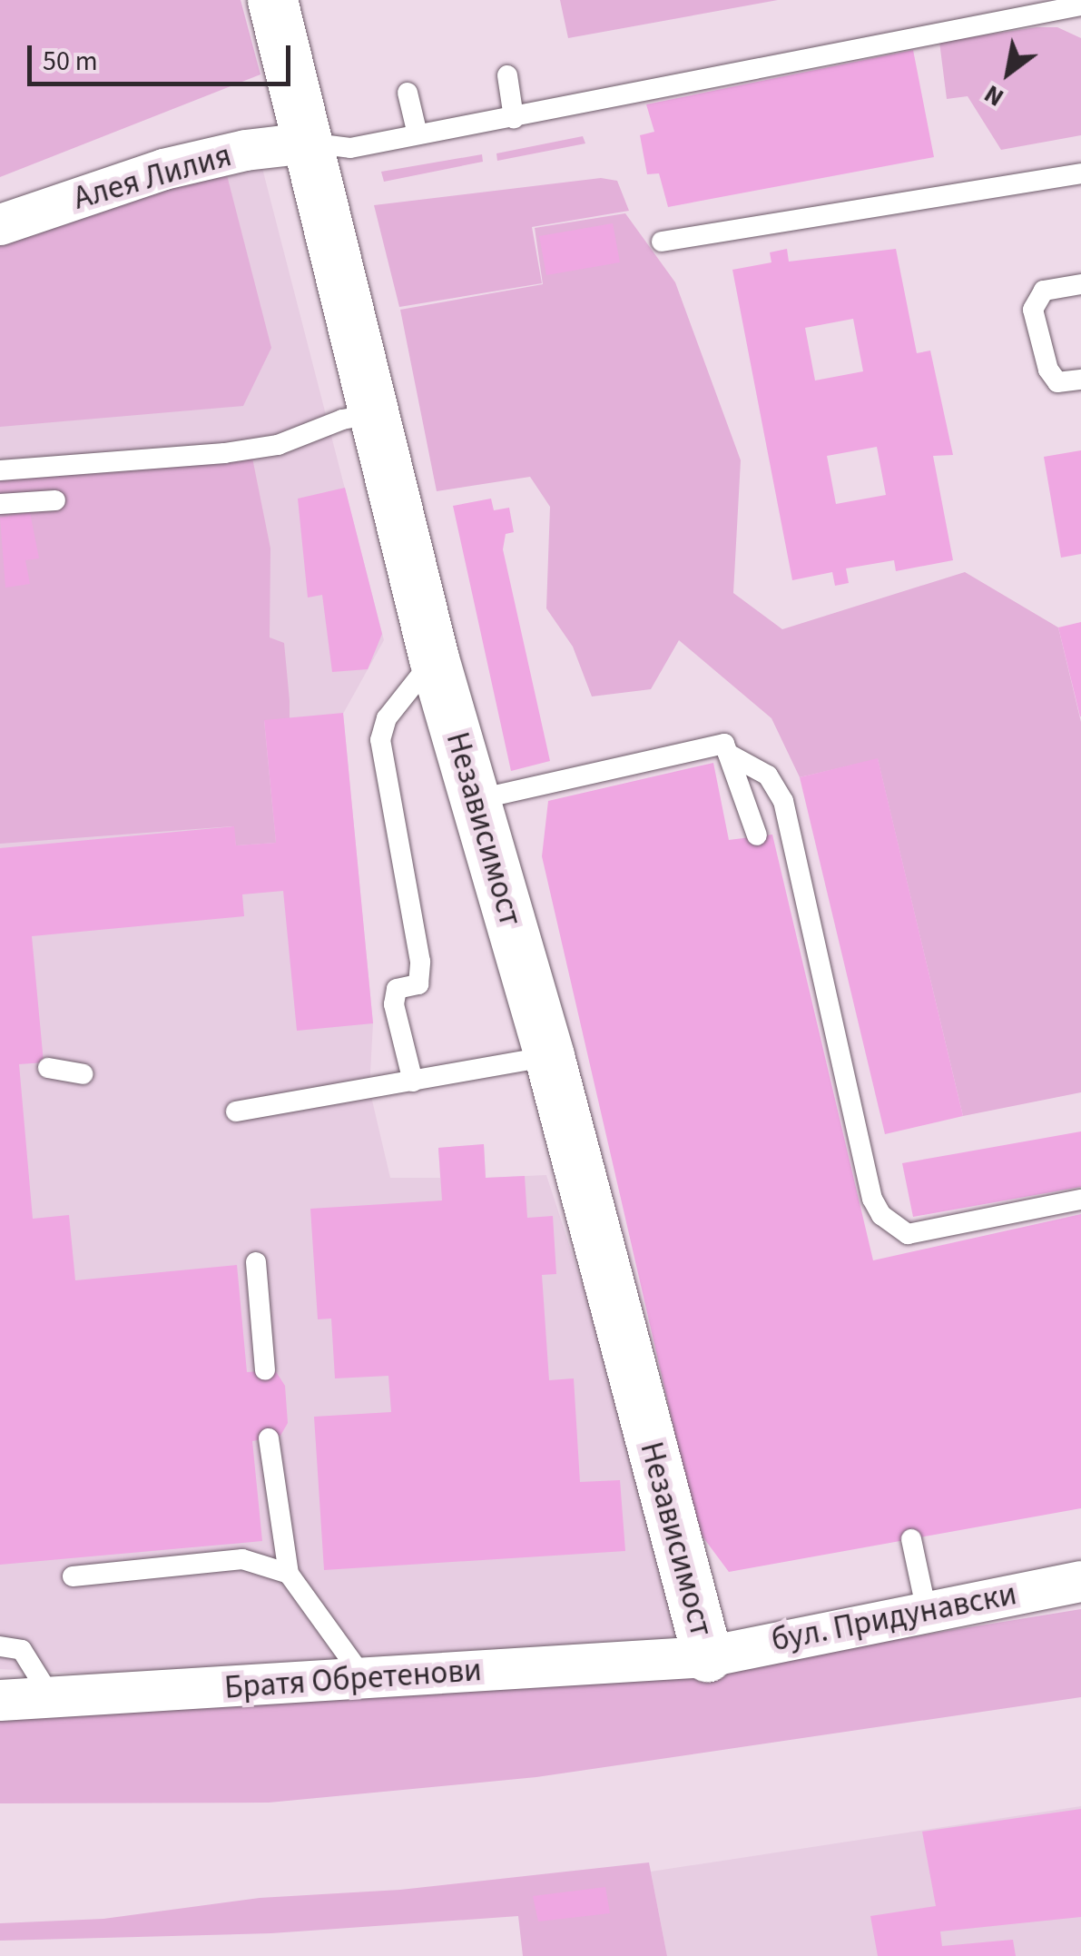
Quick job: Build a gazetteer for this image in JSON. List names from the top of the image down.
{
  "streets": {
    "street": [
      "Алея Лилия",
      "Независимост",
      "бул. Придунавски",
      "Братя Обретенови"
    ]
  },
  "crossings": [
    ["Алея Лилия", "Независимост"],
    ["Независимост", "бул. Придунавски"],
    ["Независимост", "Братя Обретенови"],
    ["бул. Придунавски", "Братя Обретенови"]
  ],
  "scale_bar": "50 m",
  "north": "bottom left"
}
